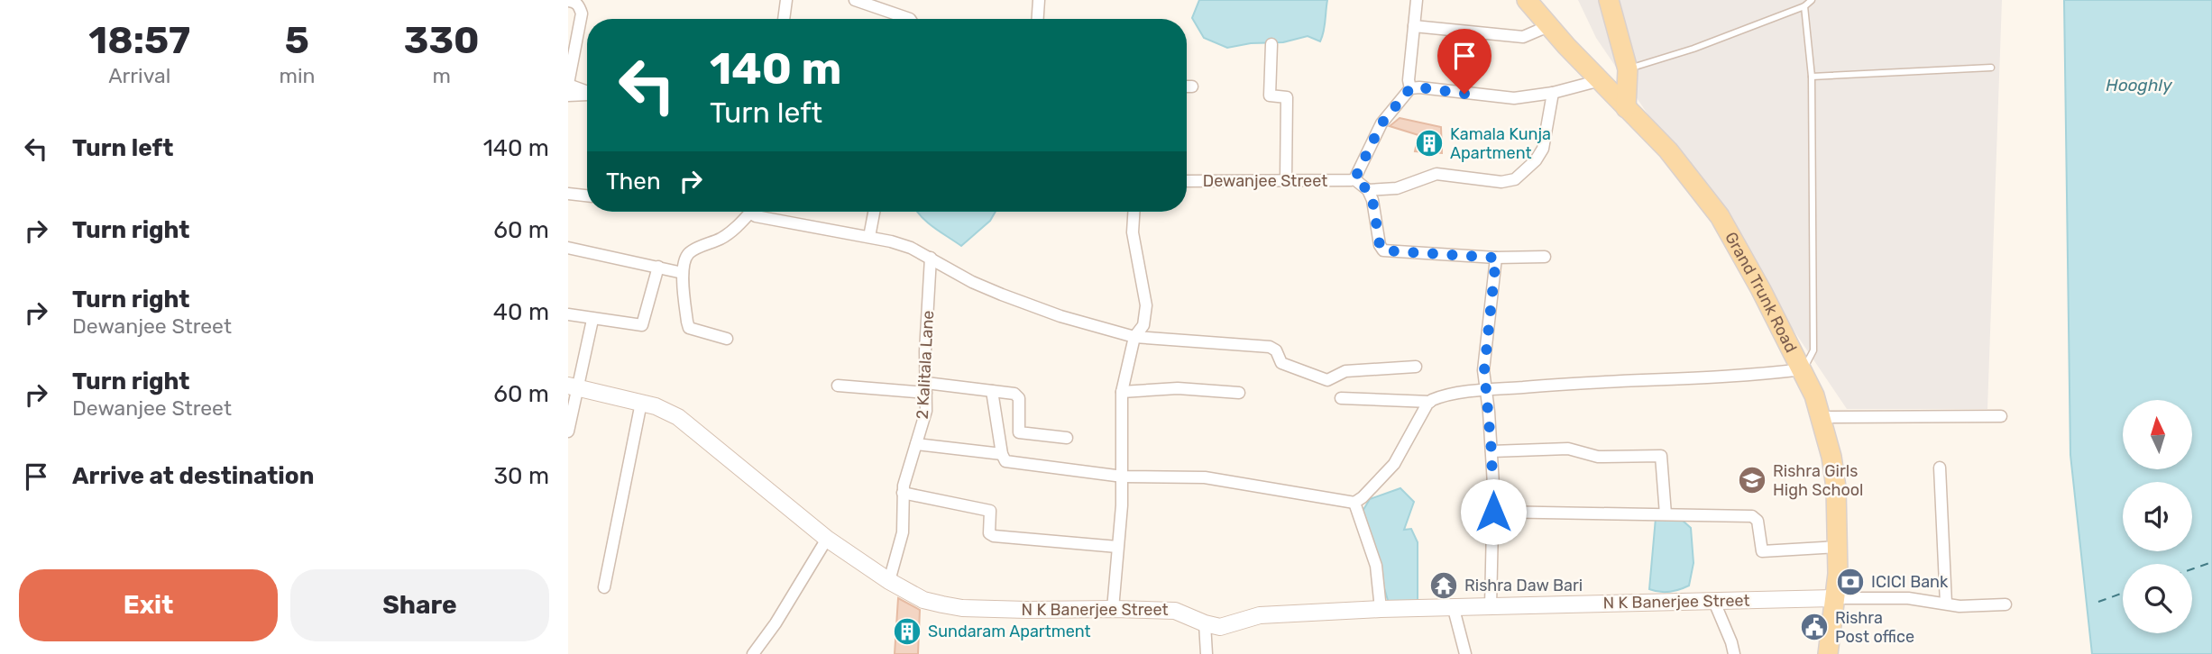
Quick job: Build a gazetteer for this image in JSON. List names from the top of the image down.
{
  "streets": {
    "main road": ["Grand Trunk Road"],
    "street": ["Dewanjee Street", "2 Kalitala Lane", "N K Banerjee Street"]
  },
  "crossings": [
    ["Grand Trunk Road", "N K Banerjee Street"],
    ["2 Kalitala Lane", "N K Banerjee Street"]
  ],
  "water": ["Hooghly"],
  "places": {
    "building": ["Kamala Kunja Apartment", "Sundaram Apartment"],
    "school or university": ["Rishra Girls High School"],
    "bank": ["ICICI Bank"],
    "temple": ["Rishra Daw Bari"],
    "public building": ["Rishra Post office"]
  },
  "north": "top",
  "page": {
    "eta": [
      "18:57",
      "Arrival",
      "5",
      "min",
      "330",
      "m"
    ],
    "turn": ["140 m", "Turn left"],
    "list": [
      {
        "name": "Turn left",
        "value": "140 m"
      },
      {
        "name": "Turn right",
        "value": "60 m"
      },
      {
        "name": "Turn right",
        "note": "Dewanjee Street",
        "value": "40 m"
      },
      {
        "name": "Turn right",
        "note": "Dewanjee Street",
        "value": "60 m"
      },
      {
        "name": "Arrive at destination",
        "value": "30 m"
      }
    ],
    "then": "Then",
    "buttons": ["Exit", "Share"]
  }
}
